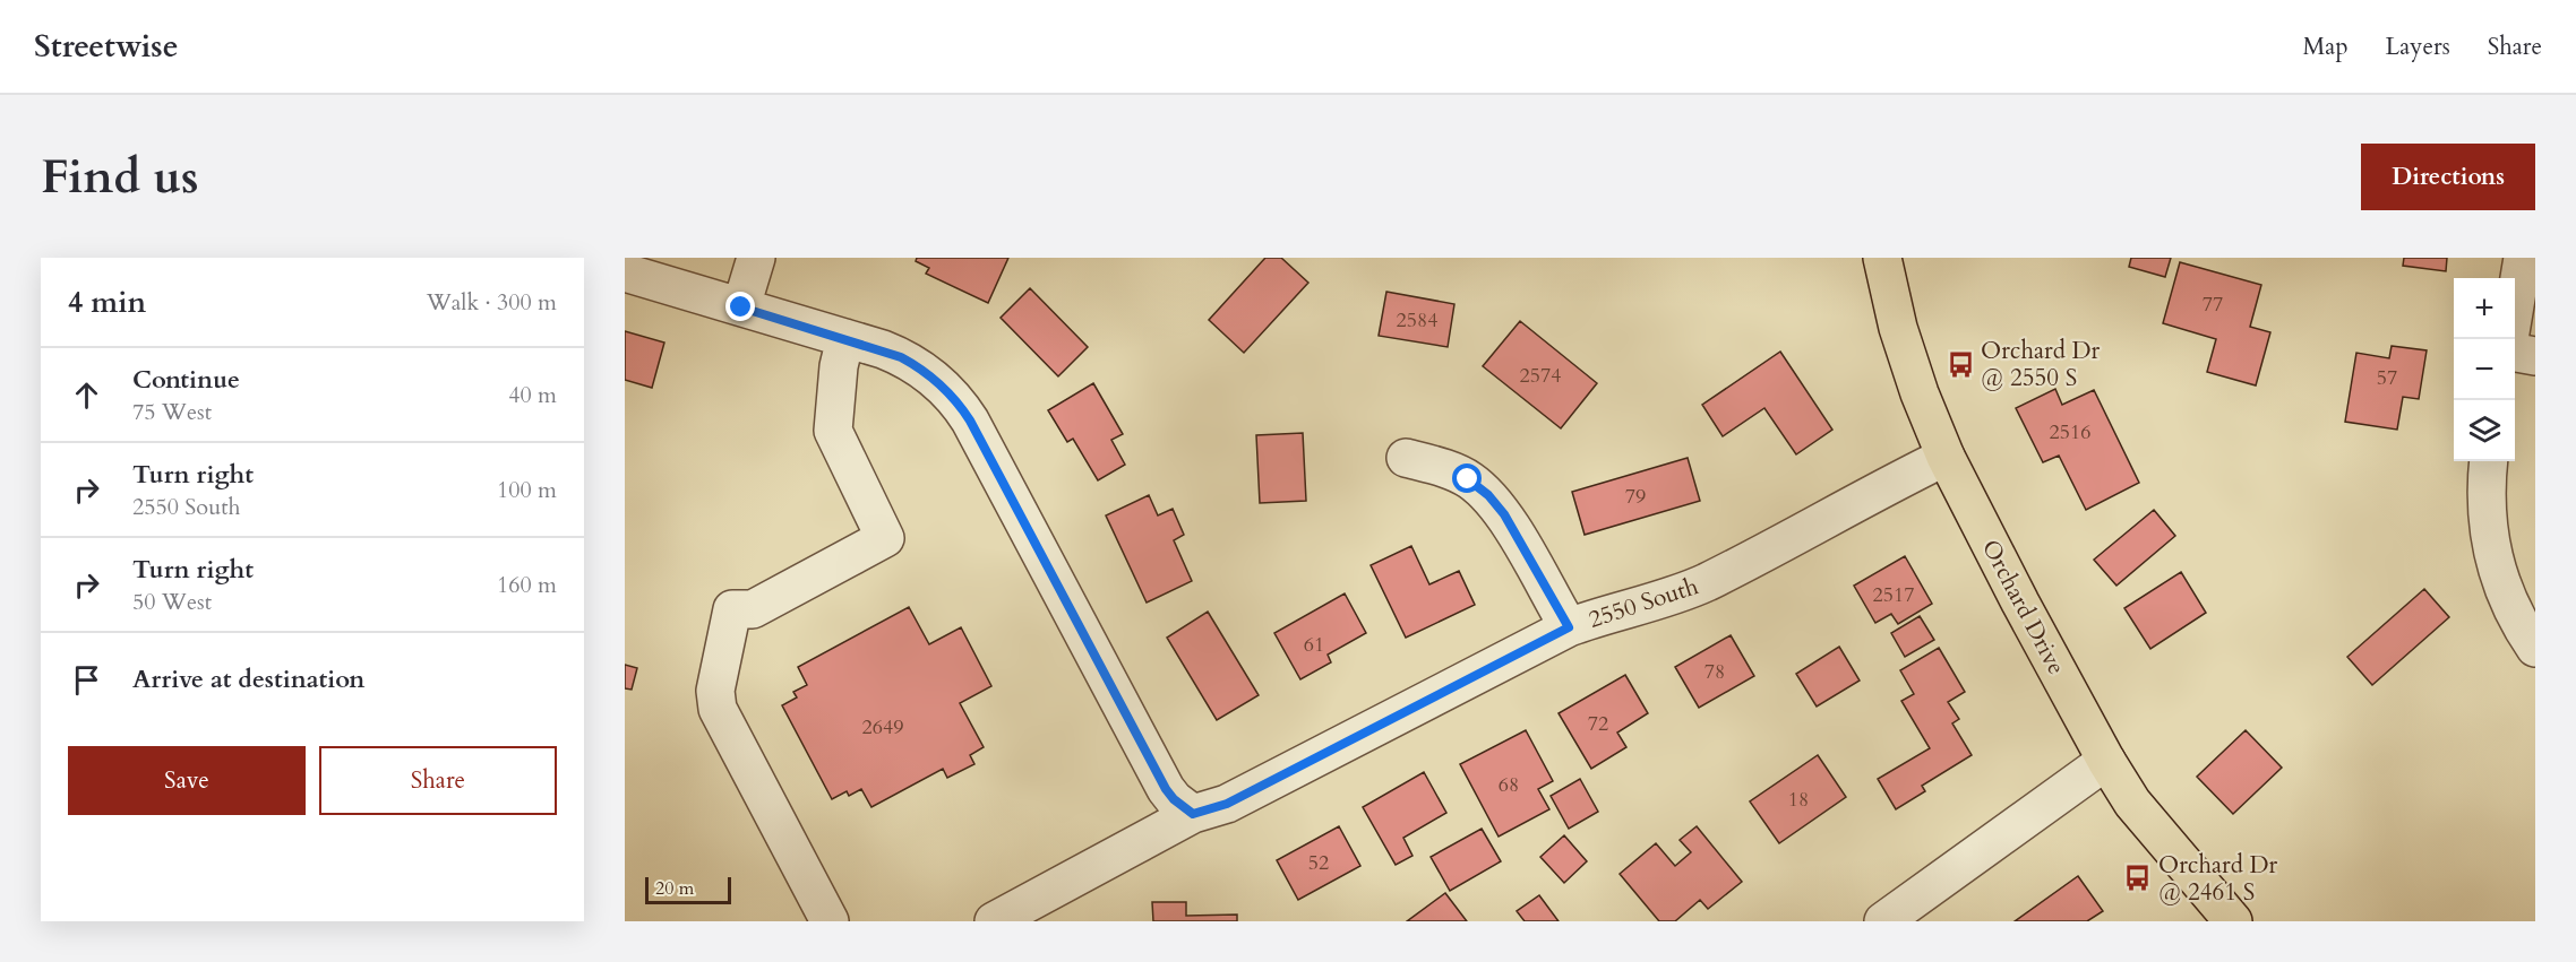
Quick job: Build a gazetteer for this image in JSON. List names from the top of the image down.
{
  "streets": {
    "main road": ["Orchard Drive"],
    "street": ["2550 South"]
  },
  "crossings": [
    ["2550 South", "Orchard Drive"]
  ],
  "places": {
    "bus stop": ["Orchard Dr @ 2550 S", "Orchard Dr @ 2461 S"]
  },
  "house_numbers": [
    "77",
    "2584",
    "2574",
    "57",
    "2516",
    "79",
    "2517",
    "61",
    "78",
    "72",
    "2649",
    "68",
    "18",
    "52"
  ],
  "scale_bar": "20 m",
  "page": {
    "header": "Streetwise",
    "nav": ["Map", "Layers", "Share"],
    "buttons": [
      "Directions",
      ["Save", "Share"]
    ],
    "title": "Find us",
    "heading": ["4 min", "Walk · 300 m"],
    "map_buttons": ["+", "−"],
    "list": [
      ["Continue", "75 West", "40 m"],
      ["Turn right", "2550 South", "100 m"],
      ["Turn right", "50 West", "160 m"],
      "Arrive at destination"
    ],
    "scale": "20 m"
  }
}
